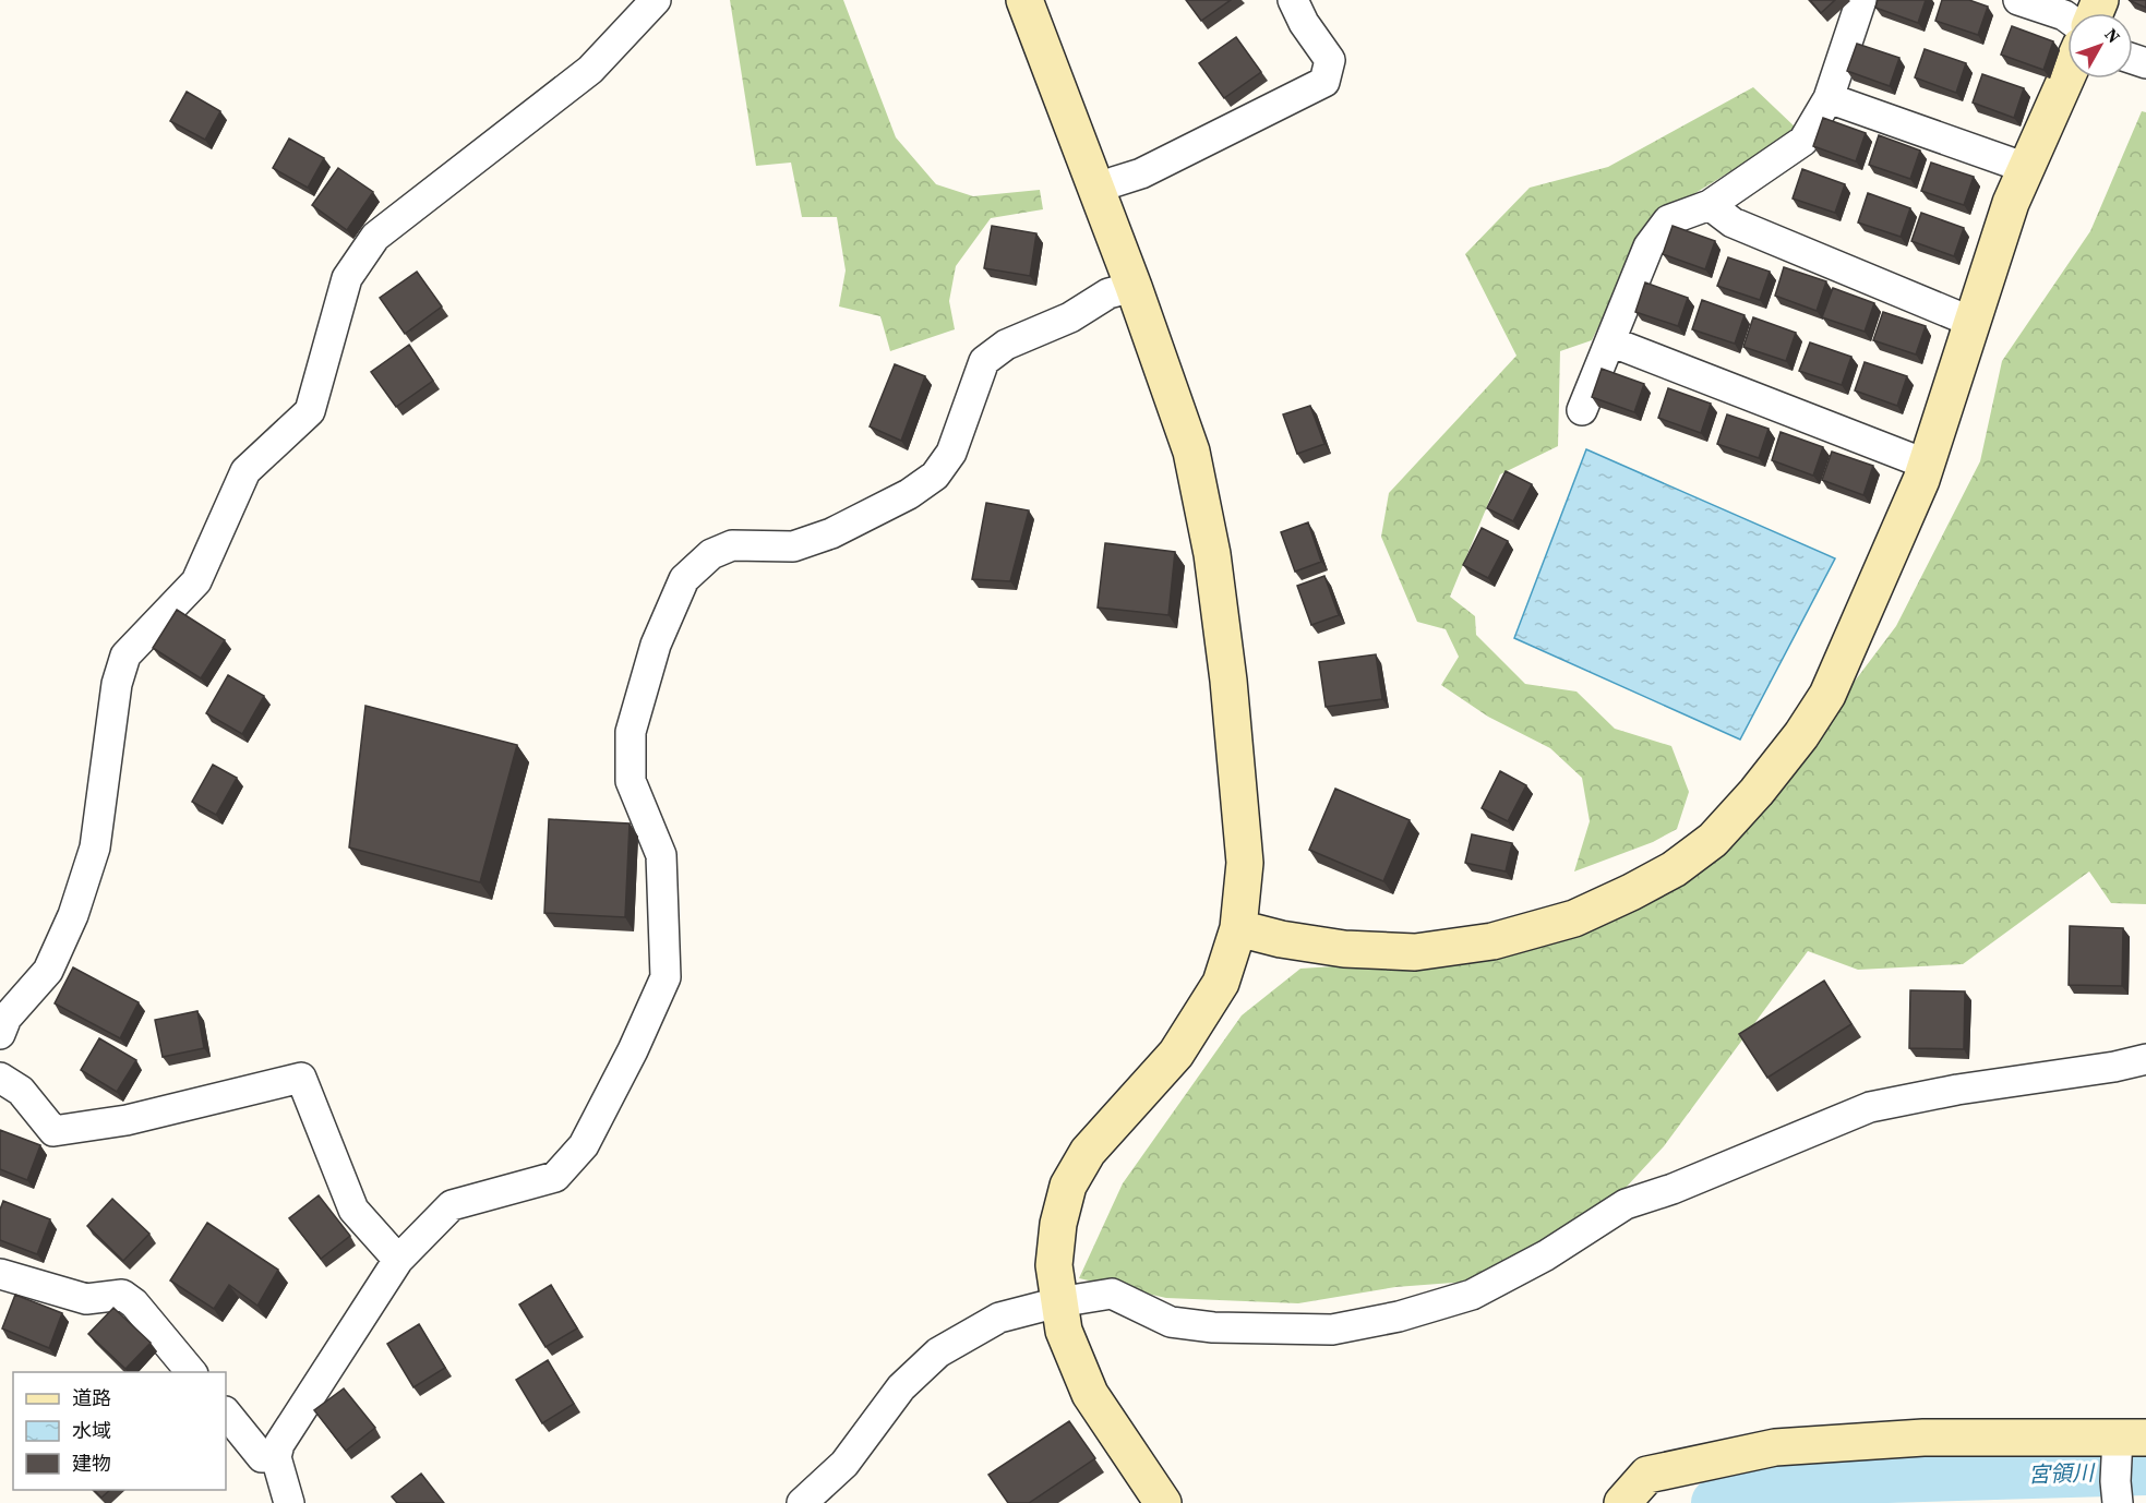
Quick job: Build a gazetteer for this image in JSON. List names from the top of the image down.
{
  "water": ["宮領川"],
  "legend": ["道路", "水域", "建物"],
  "north": "top right"
}
